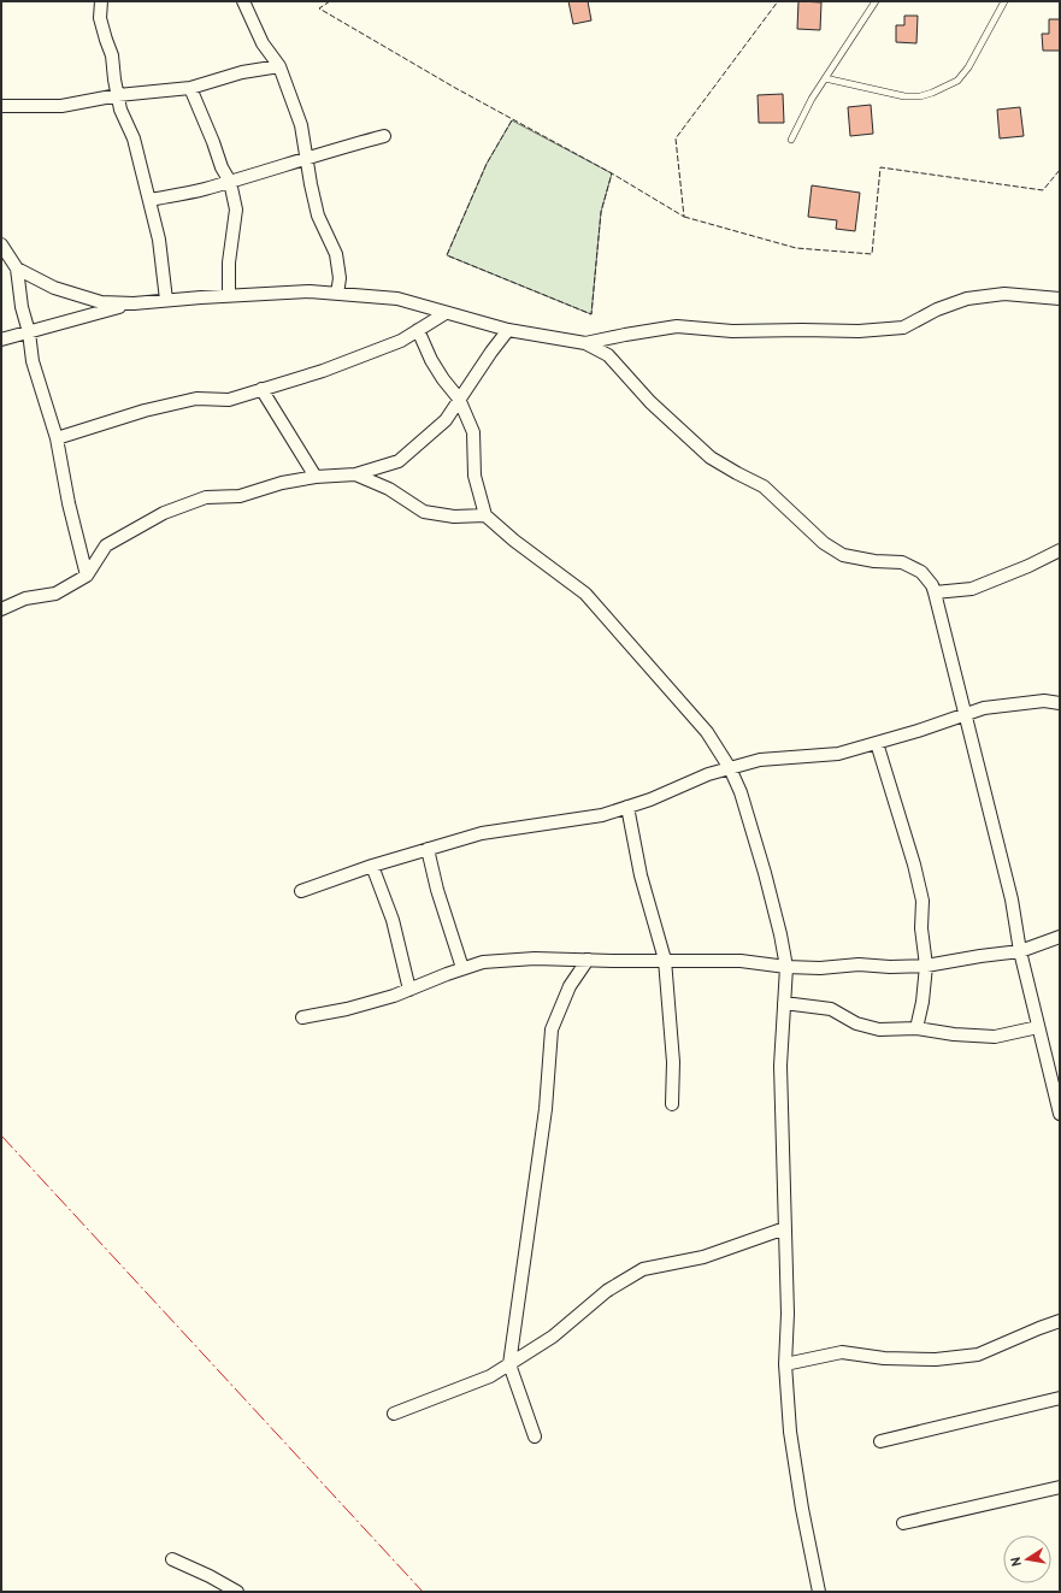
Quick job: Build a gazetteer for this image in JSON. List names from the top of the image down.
{
  "north": "left"
}
